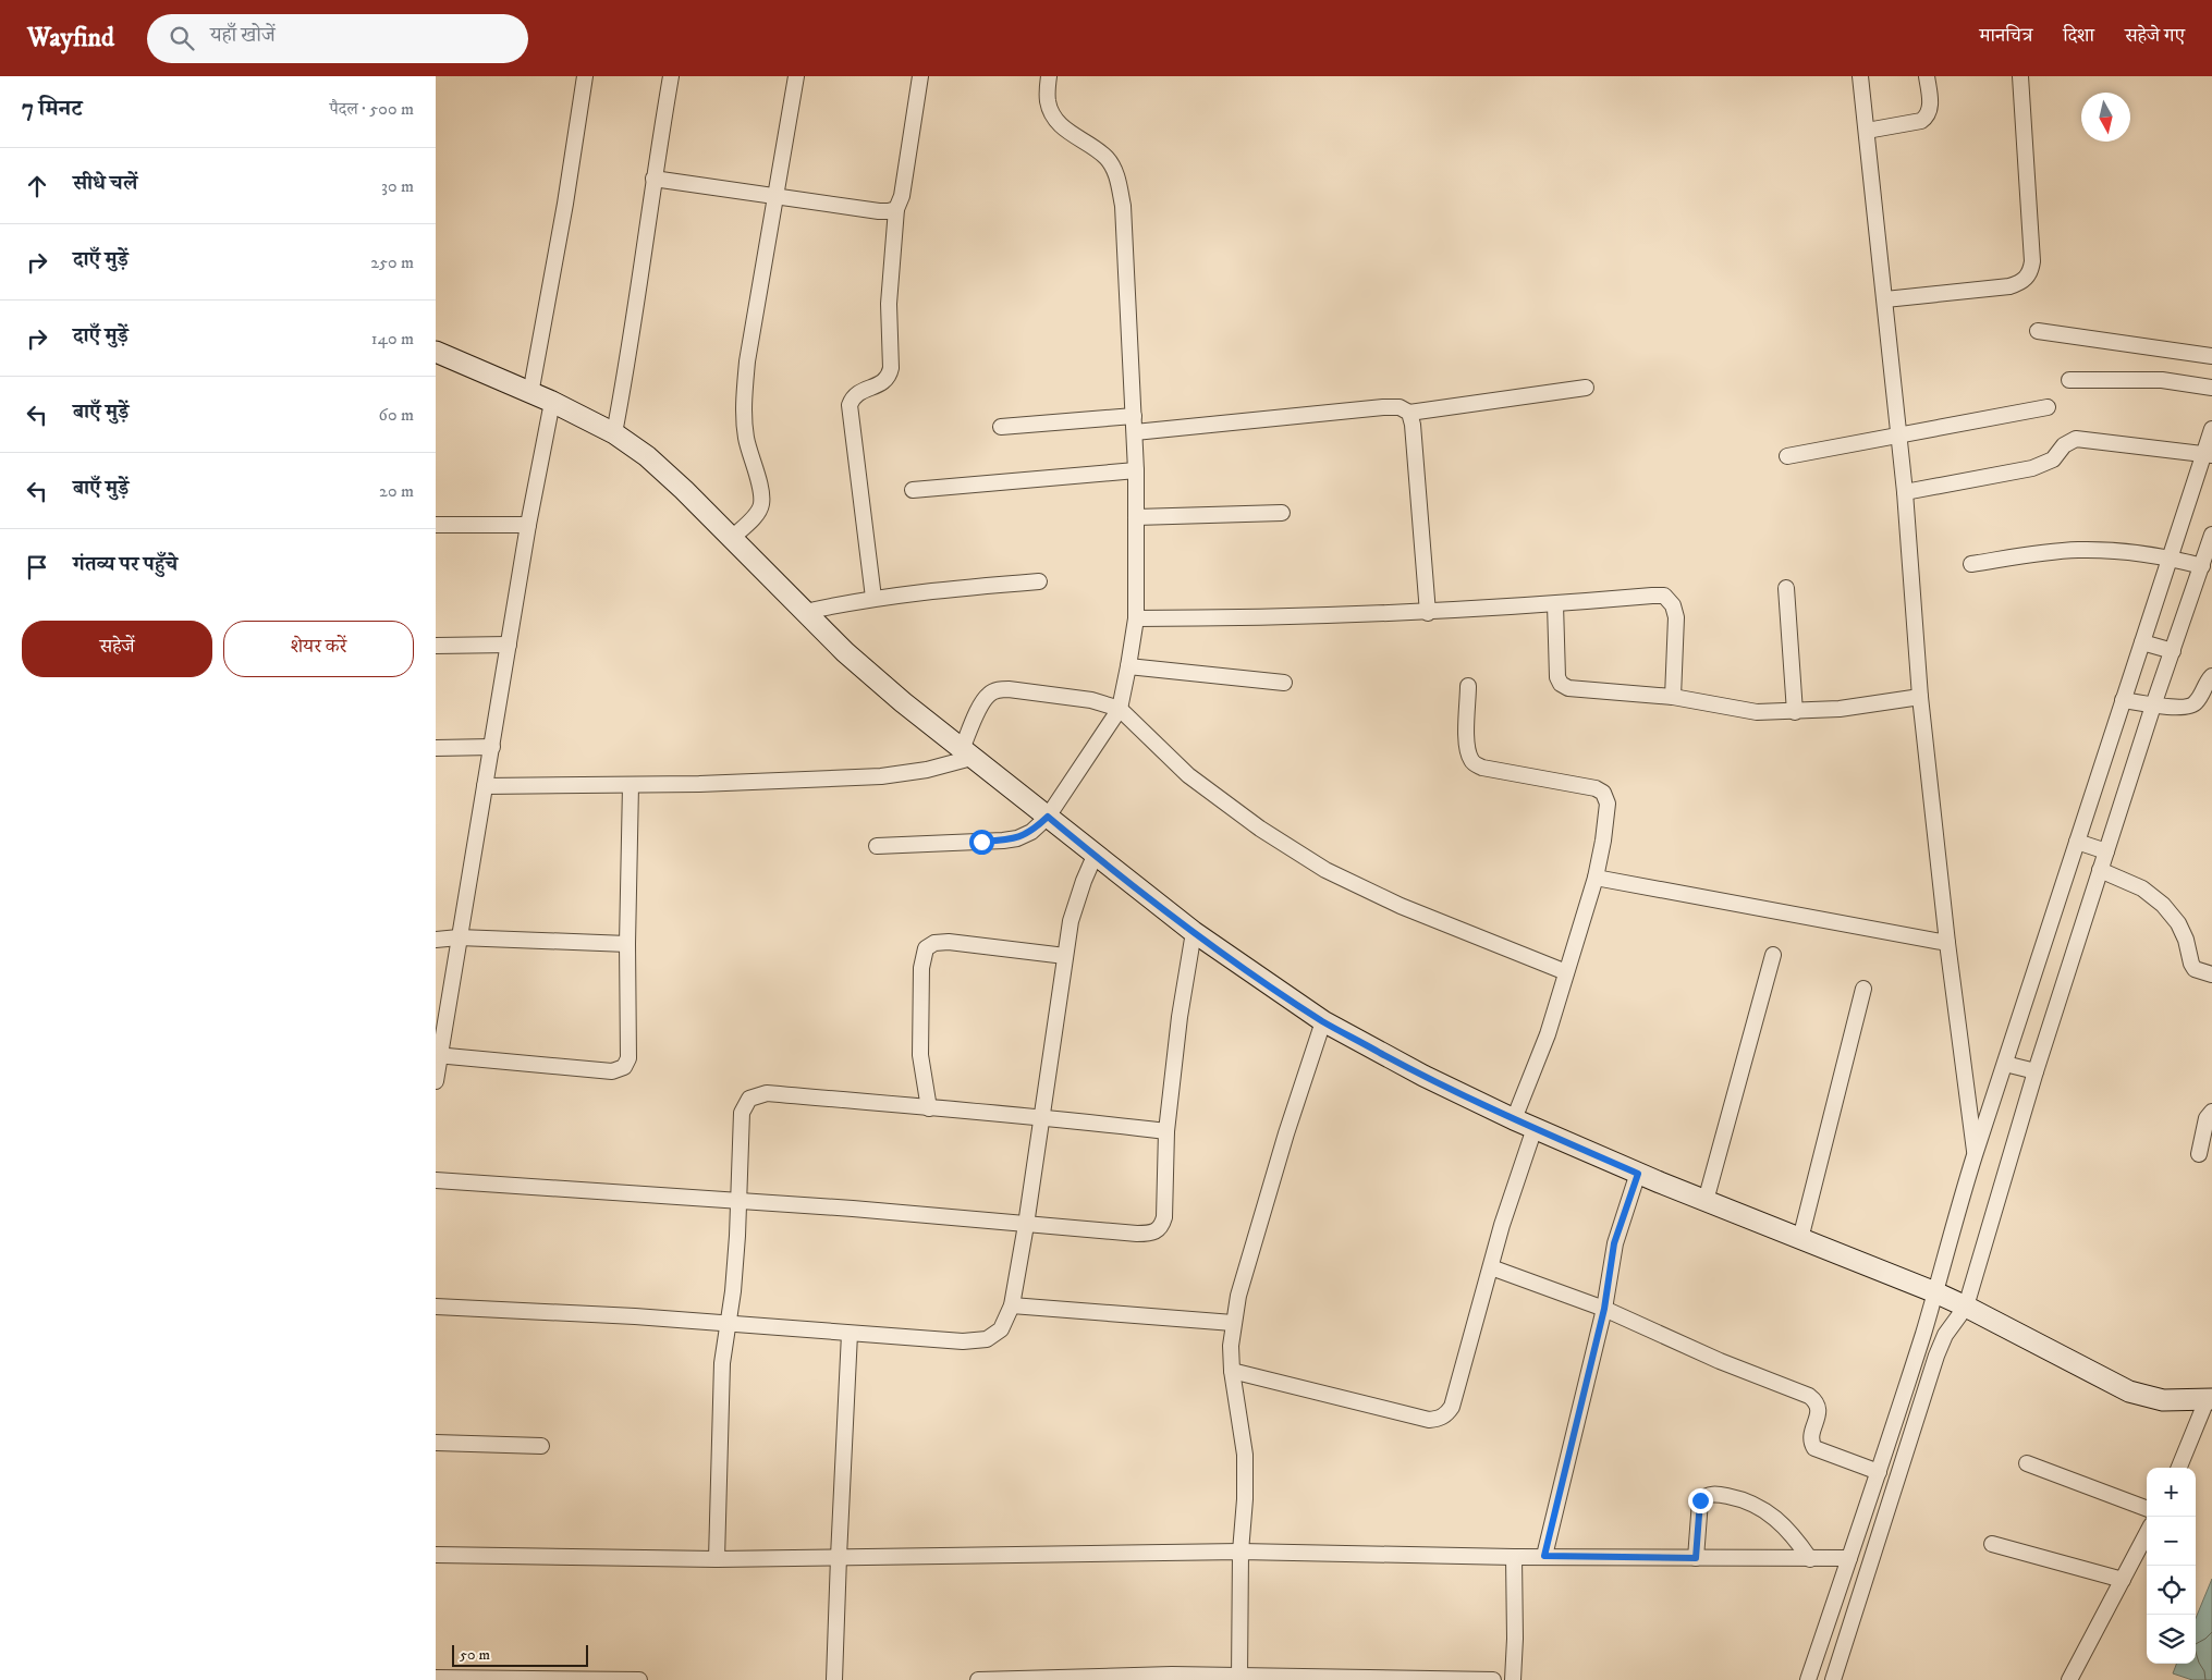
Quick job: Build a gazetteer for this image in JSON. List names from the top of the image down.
{
  "scale_bar": "50 m",
  "north": "bottom",
  "page": {
    "header": "Wayfind",
    "search": "यहाँ खोजें",
    "nav": ["मानचित्र", "दिशा", "सहेजे गए"],
    "heading": ["7 मिनट", "पैदल · 500 m"],
    "list": [
      ["सीधे चलें", "30 m"],
      ["दाएँ मुड़ें", "250 m"],
      ["दाएँ मुड़ें", "140 m"],
      ["बाएँ मुड़ें", "60 m"],
      ["बाएँ मुड़ें", "20 m"],
      "गंतव्य पर पहुँचे"
    ],
    "buttons": ["सहेजें", "शेयर करें"],
    "map_buttons": ["+", "−"],
    "scale": "50 m"
  }
}
